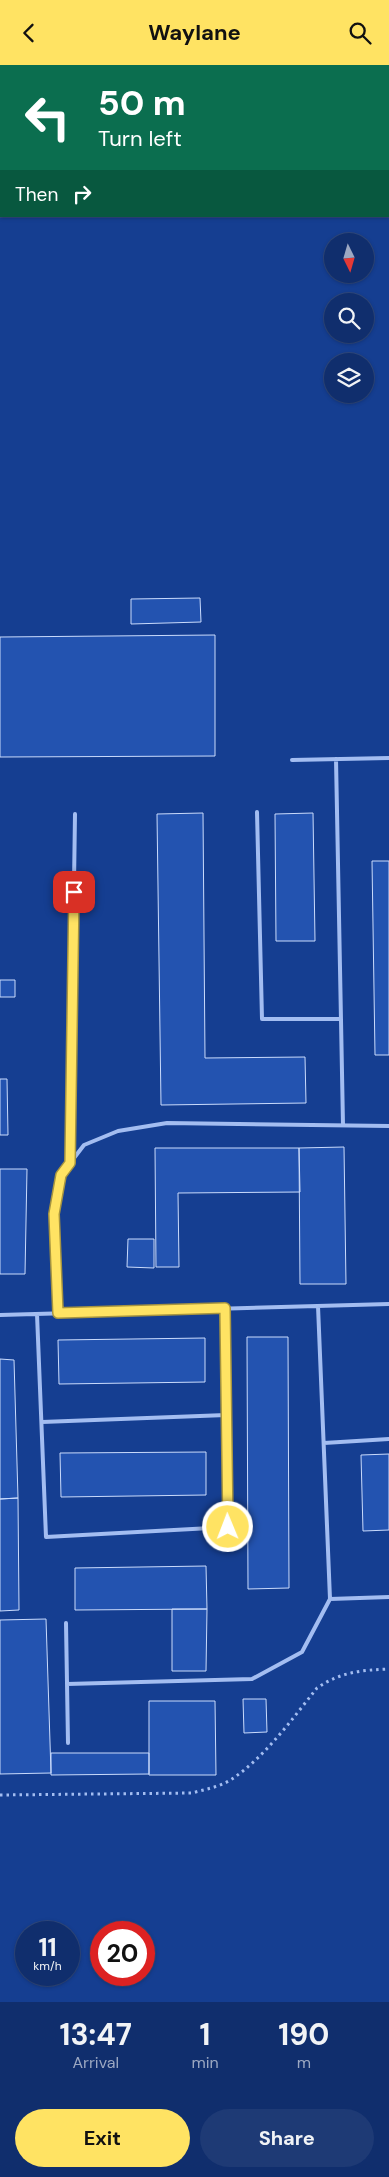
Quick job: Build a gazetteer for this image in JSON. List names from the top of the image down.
{
  "north": "bottom",
  "page": {
    "header": "Waylane",
    "turn": ["50 m", "Turn left"],
    "then": "Then",
    "speed": "11 km/h",
    "limit": "20",
    "eta": [
      "13:47",
      "Arrival",
      "1",
      "min",
      "190",
      "m"
    ],
    "buttons": ["Exit", "Share"]
  }
}
